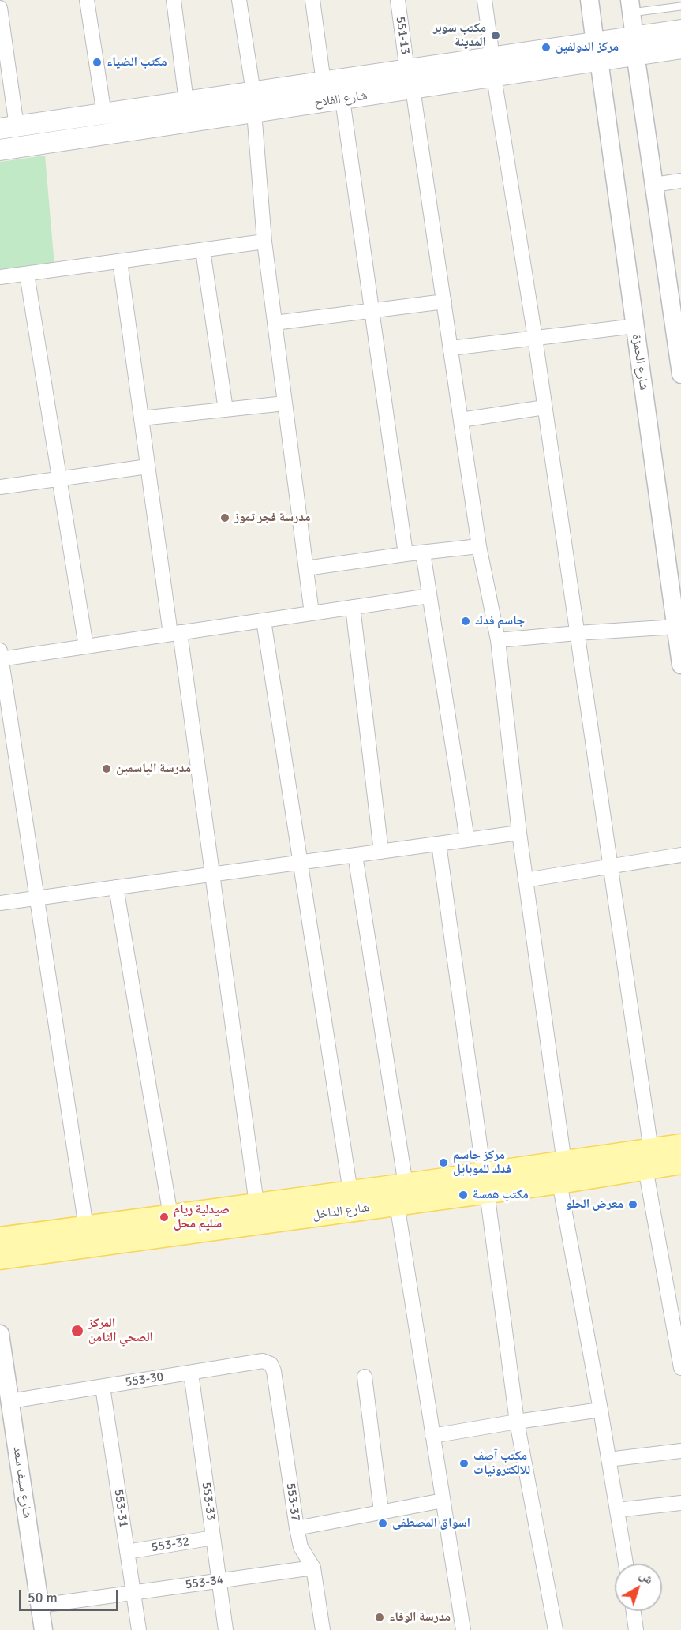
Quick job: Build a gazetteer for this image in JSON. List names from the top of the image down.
{
  "streets": {
    "main road": ["شارع الفلاح", "شارع الداخل"],
    "street": [
      "551-13",
      "شارع الحمزة",
      "553-30",
      "شارع سيف سعد",
      "553-33",
      "553-37",
      "553-31",
      "553-32",
      "553-34"
    ]
  },
  "crossings": [
    ["551-13", "شارع الفلاح"],
    ["551-13", "شارع الداخل"],
    ["شارع الفلاح", "شارع الحمزة"],
    ["553-30", "شارع سيف سعد"],
    ["553-30", "553-33"],
    ["553-30", "553-37"],
    ["553-30", "553-31"],
    ["شارع سيف سعد", "553-34"],
    ["553-33", "553-32"],
    ["553-33", "553-34"],
    ["553-37", "553-34"],
    ["553-31", "553-32"],
    ["553-31", "553-34"]
  ],
  "places": [
    "مكتب سوبر المدينة",
    "مركز الدولفين",
    "مكتب الضياء",
    "مدرسة فجر تموز",
    "جاسم فدك",
    "مدرسة الياسمين",
    "مركز جاسم فدك للموبايل",
    "مكتب همسة",
    "معرض الحلو",
    "صيدلية ريام سليم محل",
    "المركز الصحي الثامن",
    "مكتب آصف للالكترونيات",
    "اسواق المصطفى",
    "مدرسة الوفاء"
  ],
  "scale_bar": "50 m",
  "north": "top right"
}
